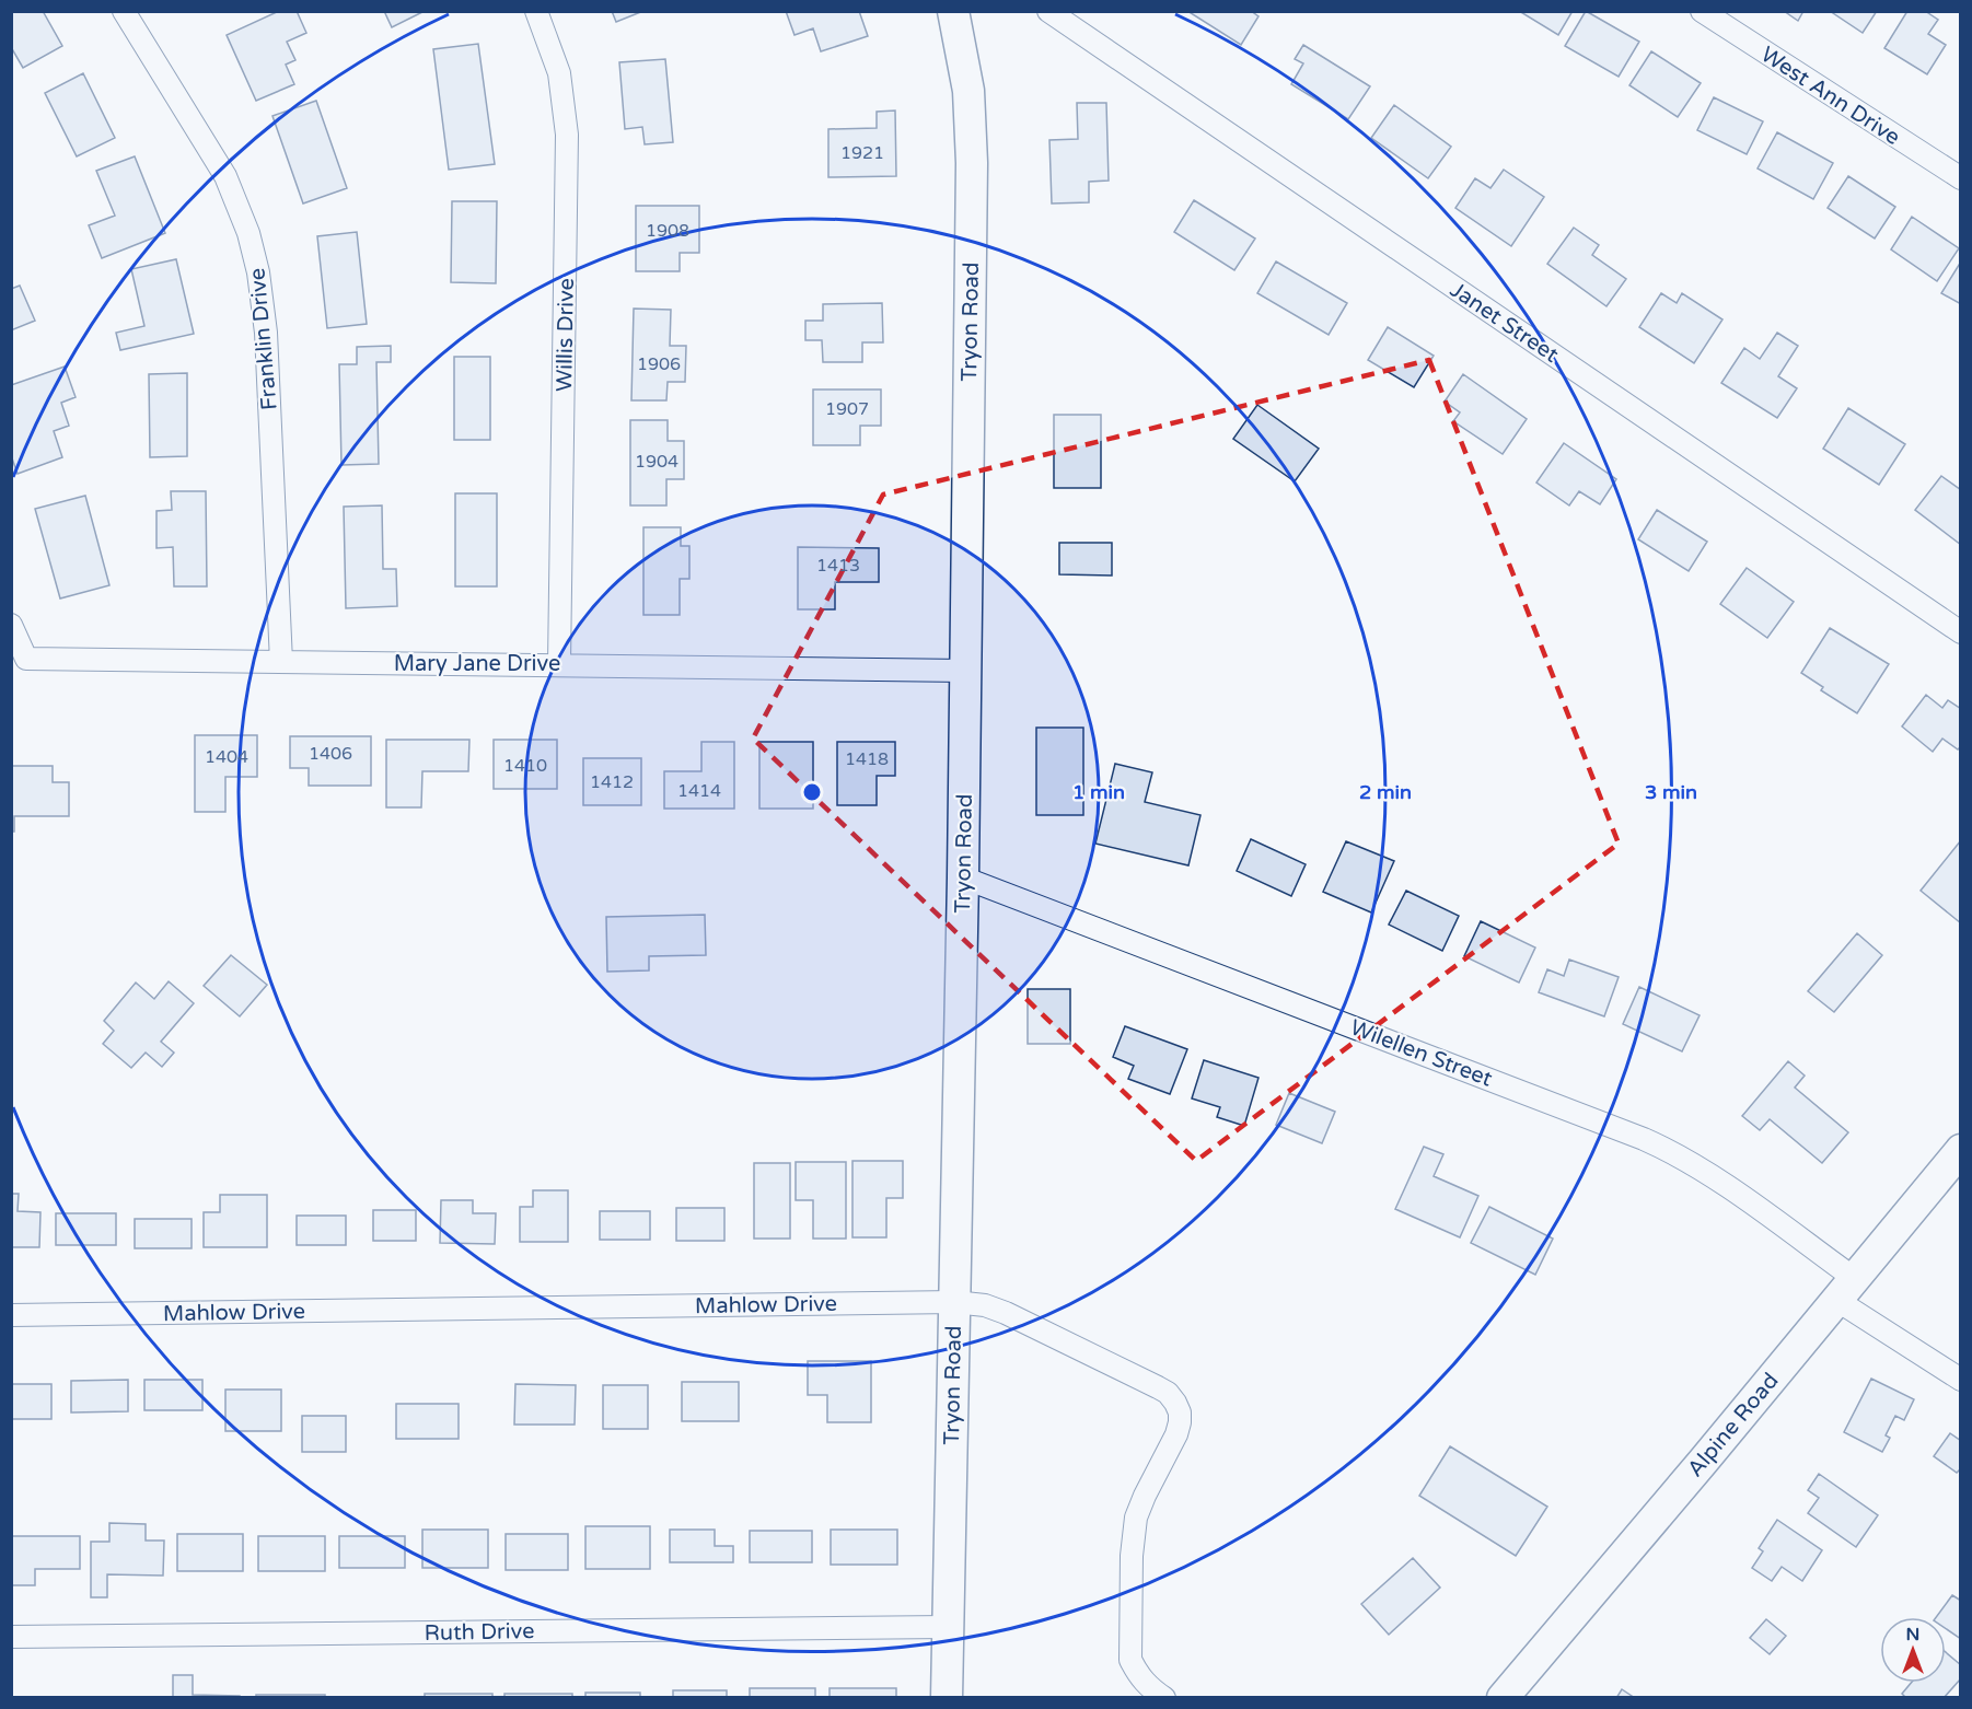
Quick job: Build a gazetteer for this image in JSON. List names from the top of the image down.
{
  "streets": {
    "street": [
      "West Ann Drive",
      "Tryon Road",
      "Janet Street",
      "Willis Drive",
      "Franklin Drive",
      "Mary Jane Drive",
      "Wilellen Street",
      "Mahlow Drive",
      "Alpine Road",
      "Ruth Drive"
    ]
  },
  "crossings": [
    ["Tryon Road", "Mary Jane Drive"],
    ["Tryon Road", "Wilellen Street"],
    ["Tryon Road", "Mahlow Drive"],
    ["Tryon Road", "Ruth Drive"],
    ["Willis Drive", "Mary Jane Drive"],
    ["Franklin Drive", "Mary Jane Drive"],
    ["Wilellen Street", "Alpine Road"]
  ],
  "house_numbers": [
    "1921",
    "1908",
    "1906",
    "1907",
    "1904",
    "1413",
    "1406",
    "1404",
    "1418",
    "1410",
    "1412",
    "1414"
  ],
  "north": "top",
  "rings": ["1 min", "2 min", "3 min"]
}
